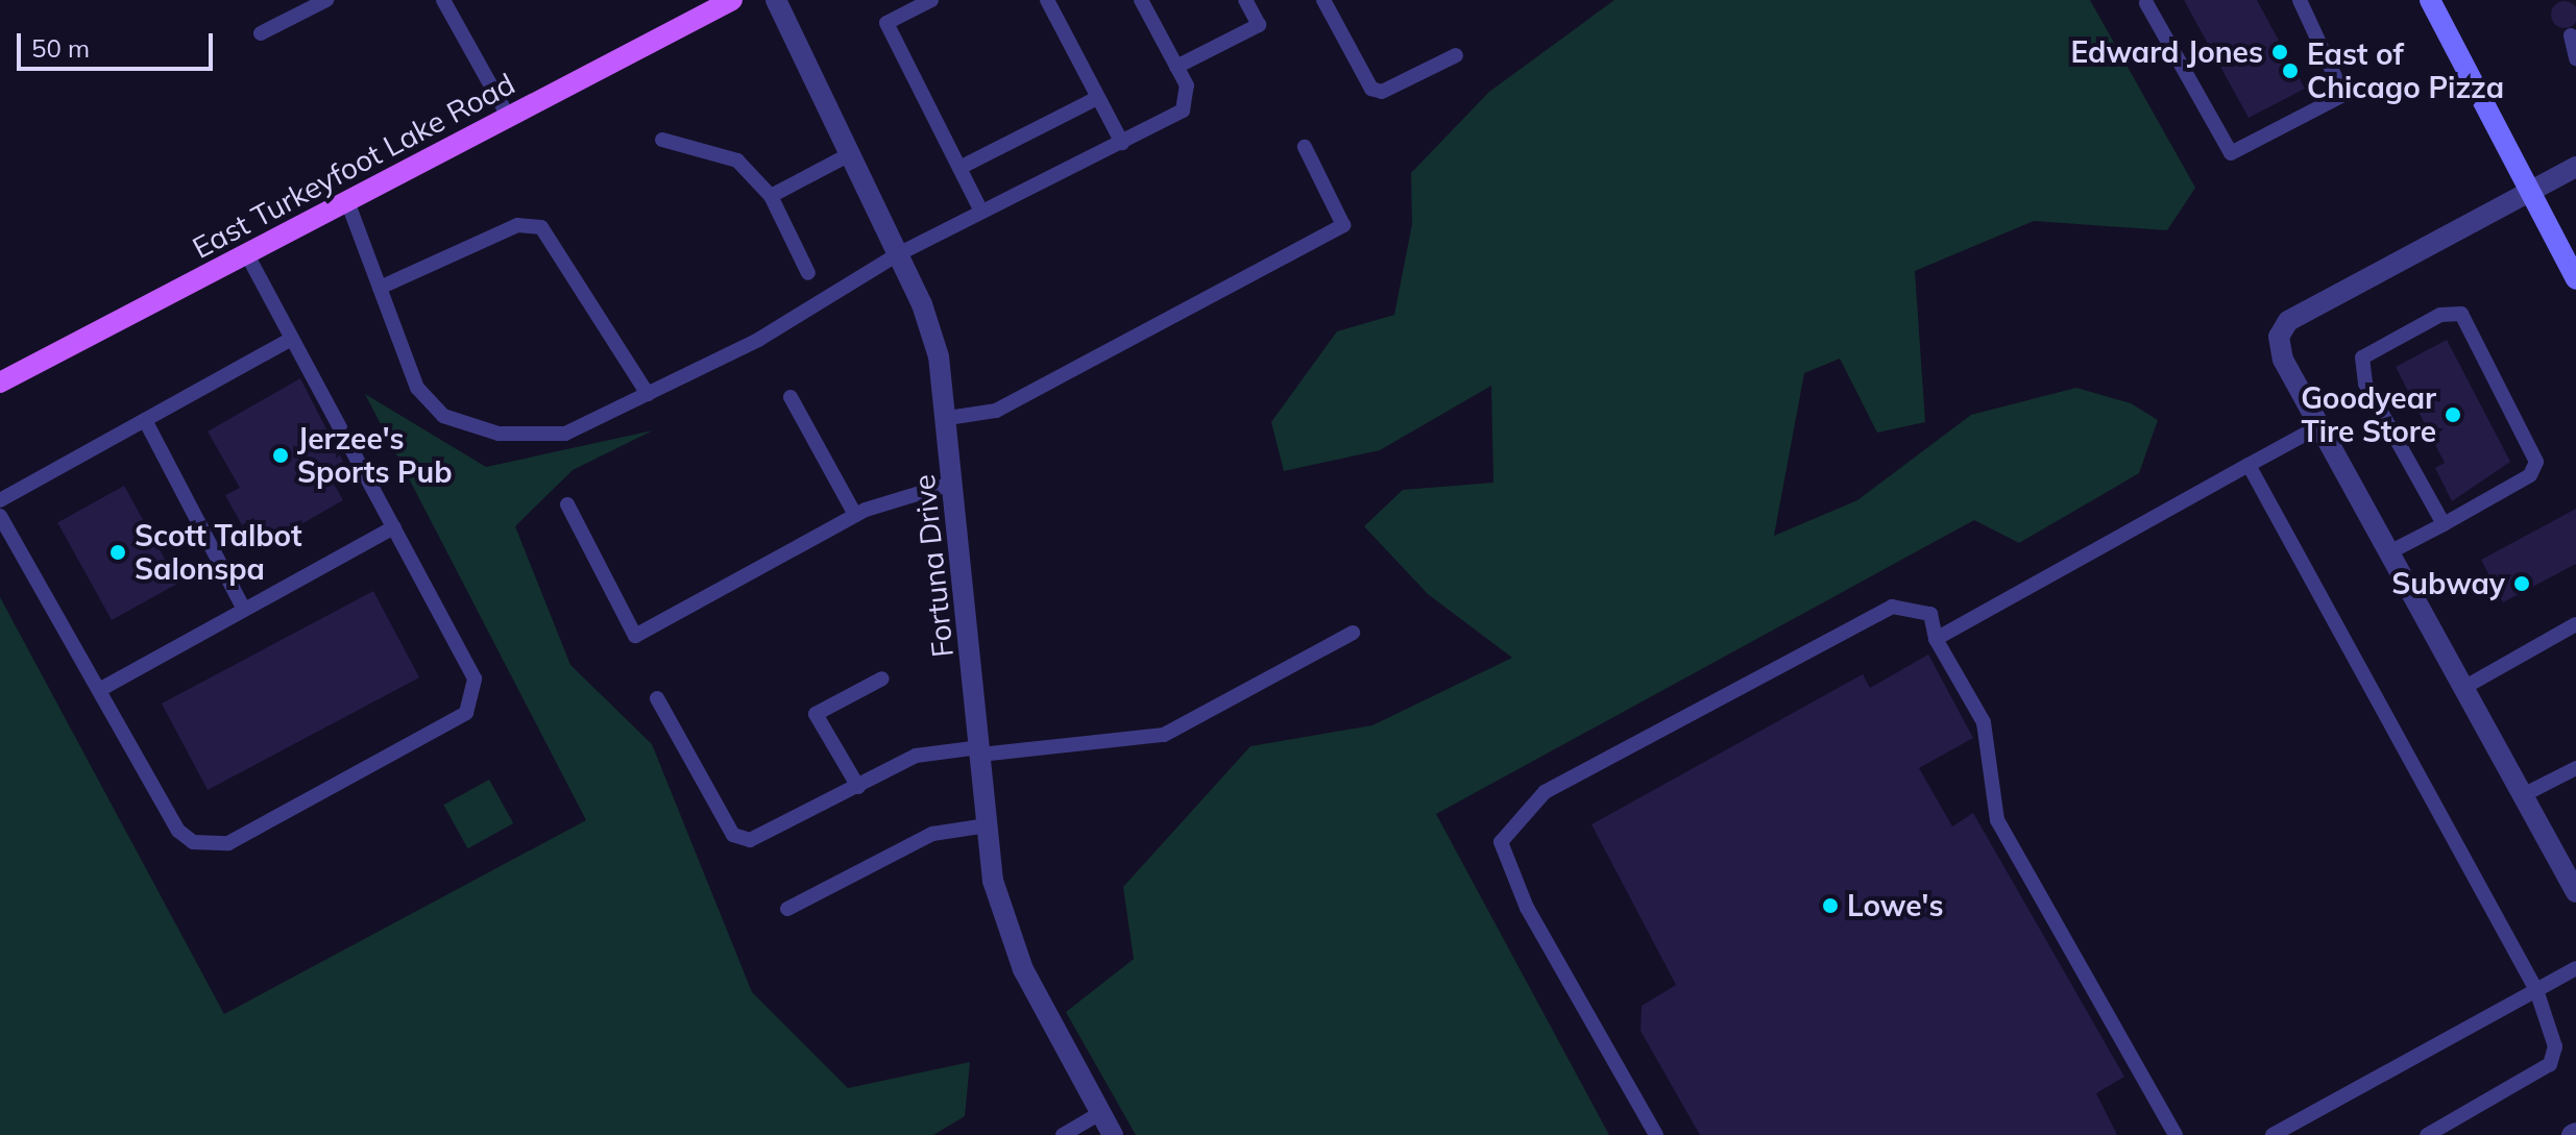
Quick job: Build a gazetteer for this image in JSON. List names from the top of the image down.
{
  "streets": {
    "main road": ["East Turkeyfoot Lake Road"],
    "street": ["Fortuna Drive"]
  },
  "places": [
    "Edward Jones",
    "East of Chicago Pizza",
    "Goodyear Tire Store",
    "Jerzee's Sports Pub",
    "Scott Talbot Salonspa",
    "Subway",
    "Lowe's"
  ],
  "scale_bar": "50 m"
}
